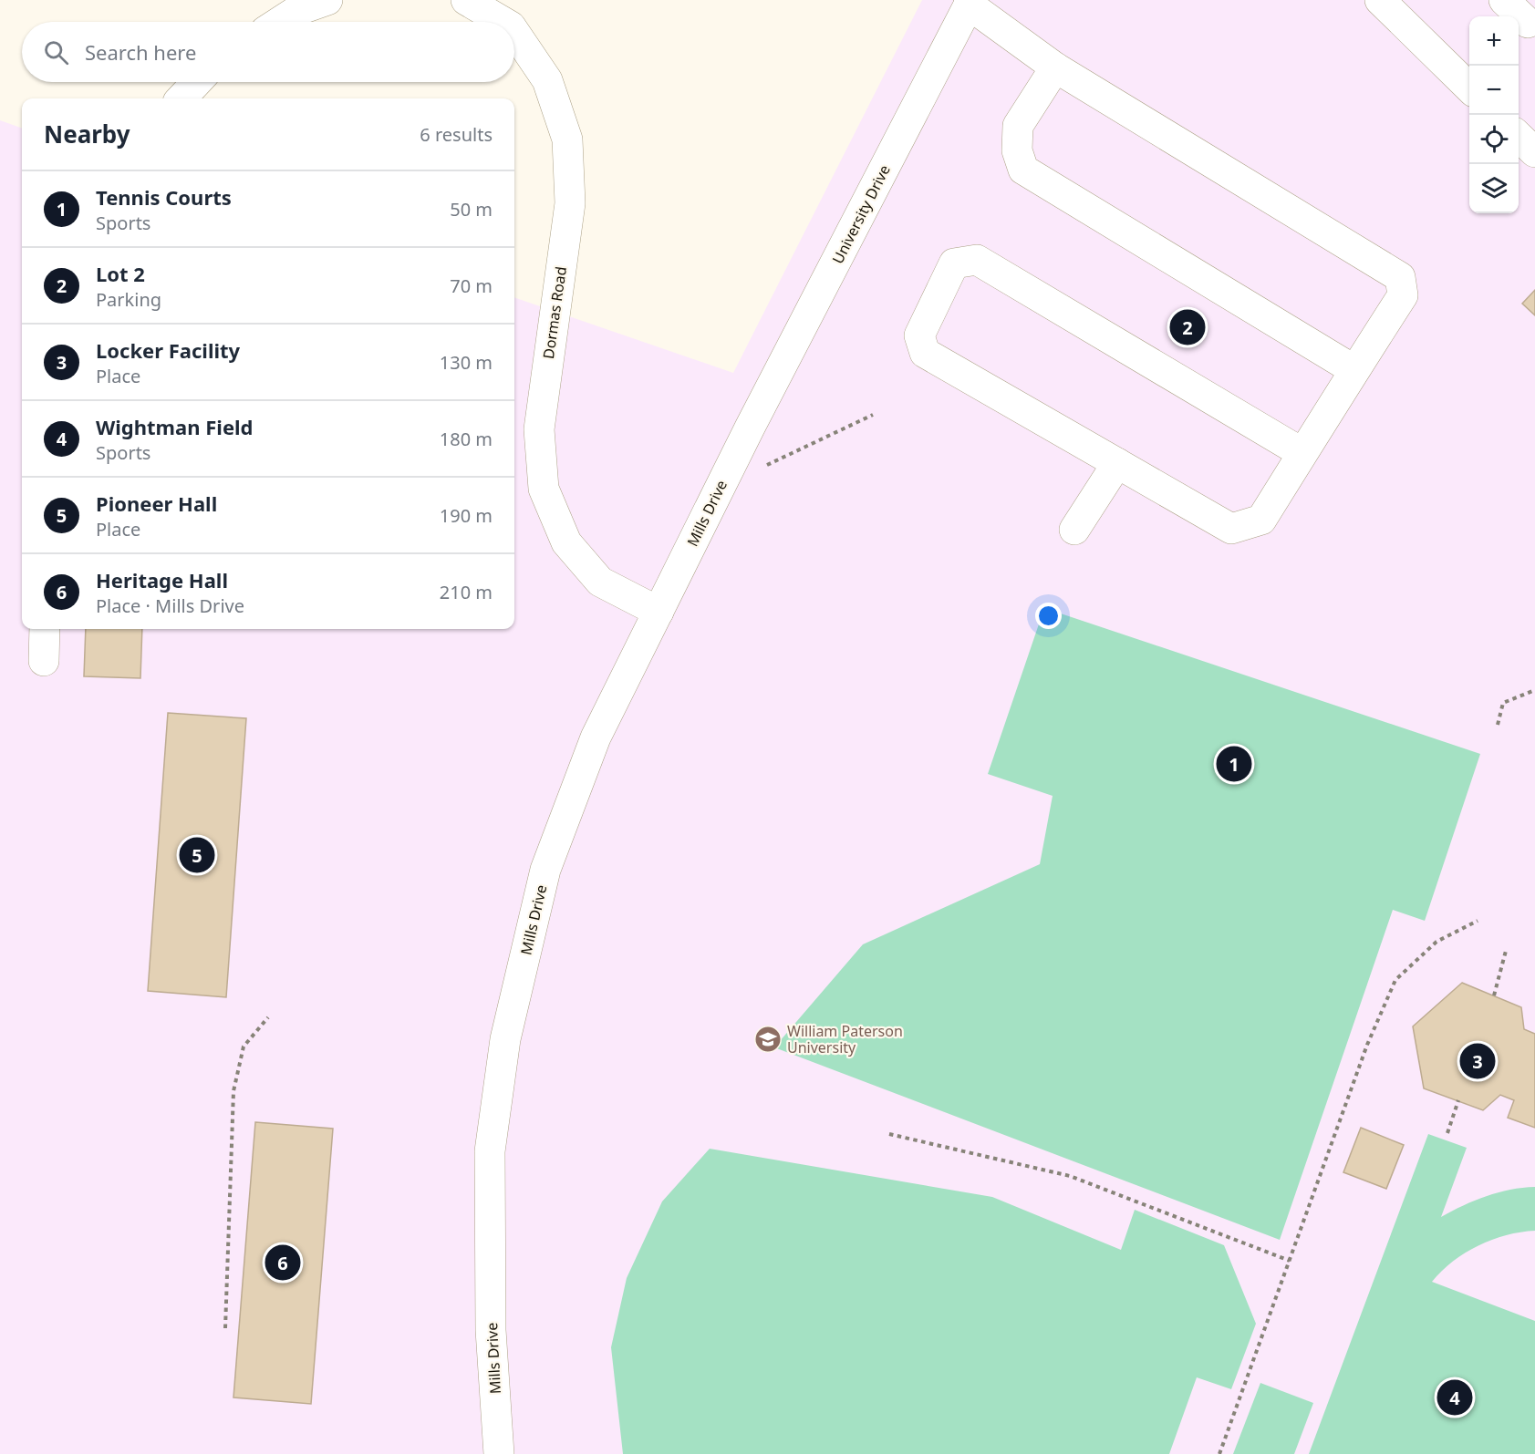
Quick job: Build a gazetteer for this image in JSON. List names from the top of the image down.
{
  "streets": {
    "street": ["University Drive", "Dormas Road", "Mills Drive"]
  },
  "crossings": [
    ["University Drive", "Mills Drive"],
    ["Dormas Road", "Mills Drive"]
  ],
  "places": {
    "school or university": ["William Paterson University"]
  },
  "page": {
    "map_buttons": ["+", "−"],
    "search": "Search here",
    "heading": ["Nearby", "6 results"],
    "list": [
      {
        "mark": "1",
        "name": "Tennis Courts",
        "note": "Sports",
        "value": "50 m"
      },
      {
        "mark": "2",
        "name": "Lot 2",
        "note": "Parking",
        "value": "70 m"
      },
      {
        "mark": "3",
        "name": "Locker Facility",
        "note": "Place",
        "value": "130 m"
      },
      {
        "mark": "4",
        "name": "Wightman Field",
        "note": "Sports",
        "value": "180 m"
      },
      {
        "mark": "5",
        "name": "Pioneer Hall",
        "note": "Place",
        "value": "190 m"
      },
      {
        "mark": "6",
        "name": "Heritage Hall",
        "note": "Place · Mills Drive",
        "value": "210 m"
      }
    ],
    "pins": [
      "2",
      "1",
      "5",
      "3",
      "6",
      "4"
    ]
  }
}
